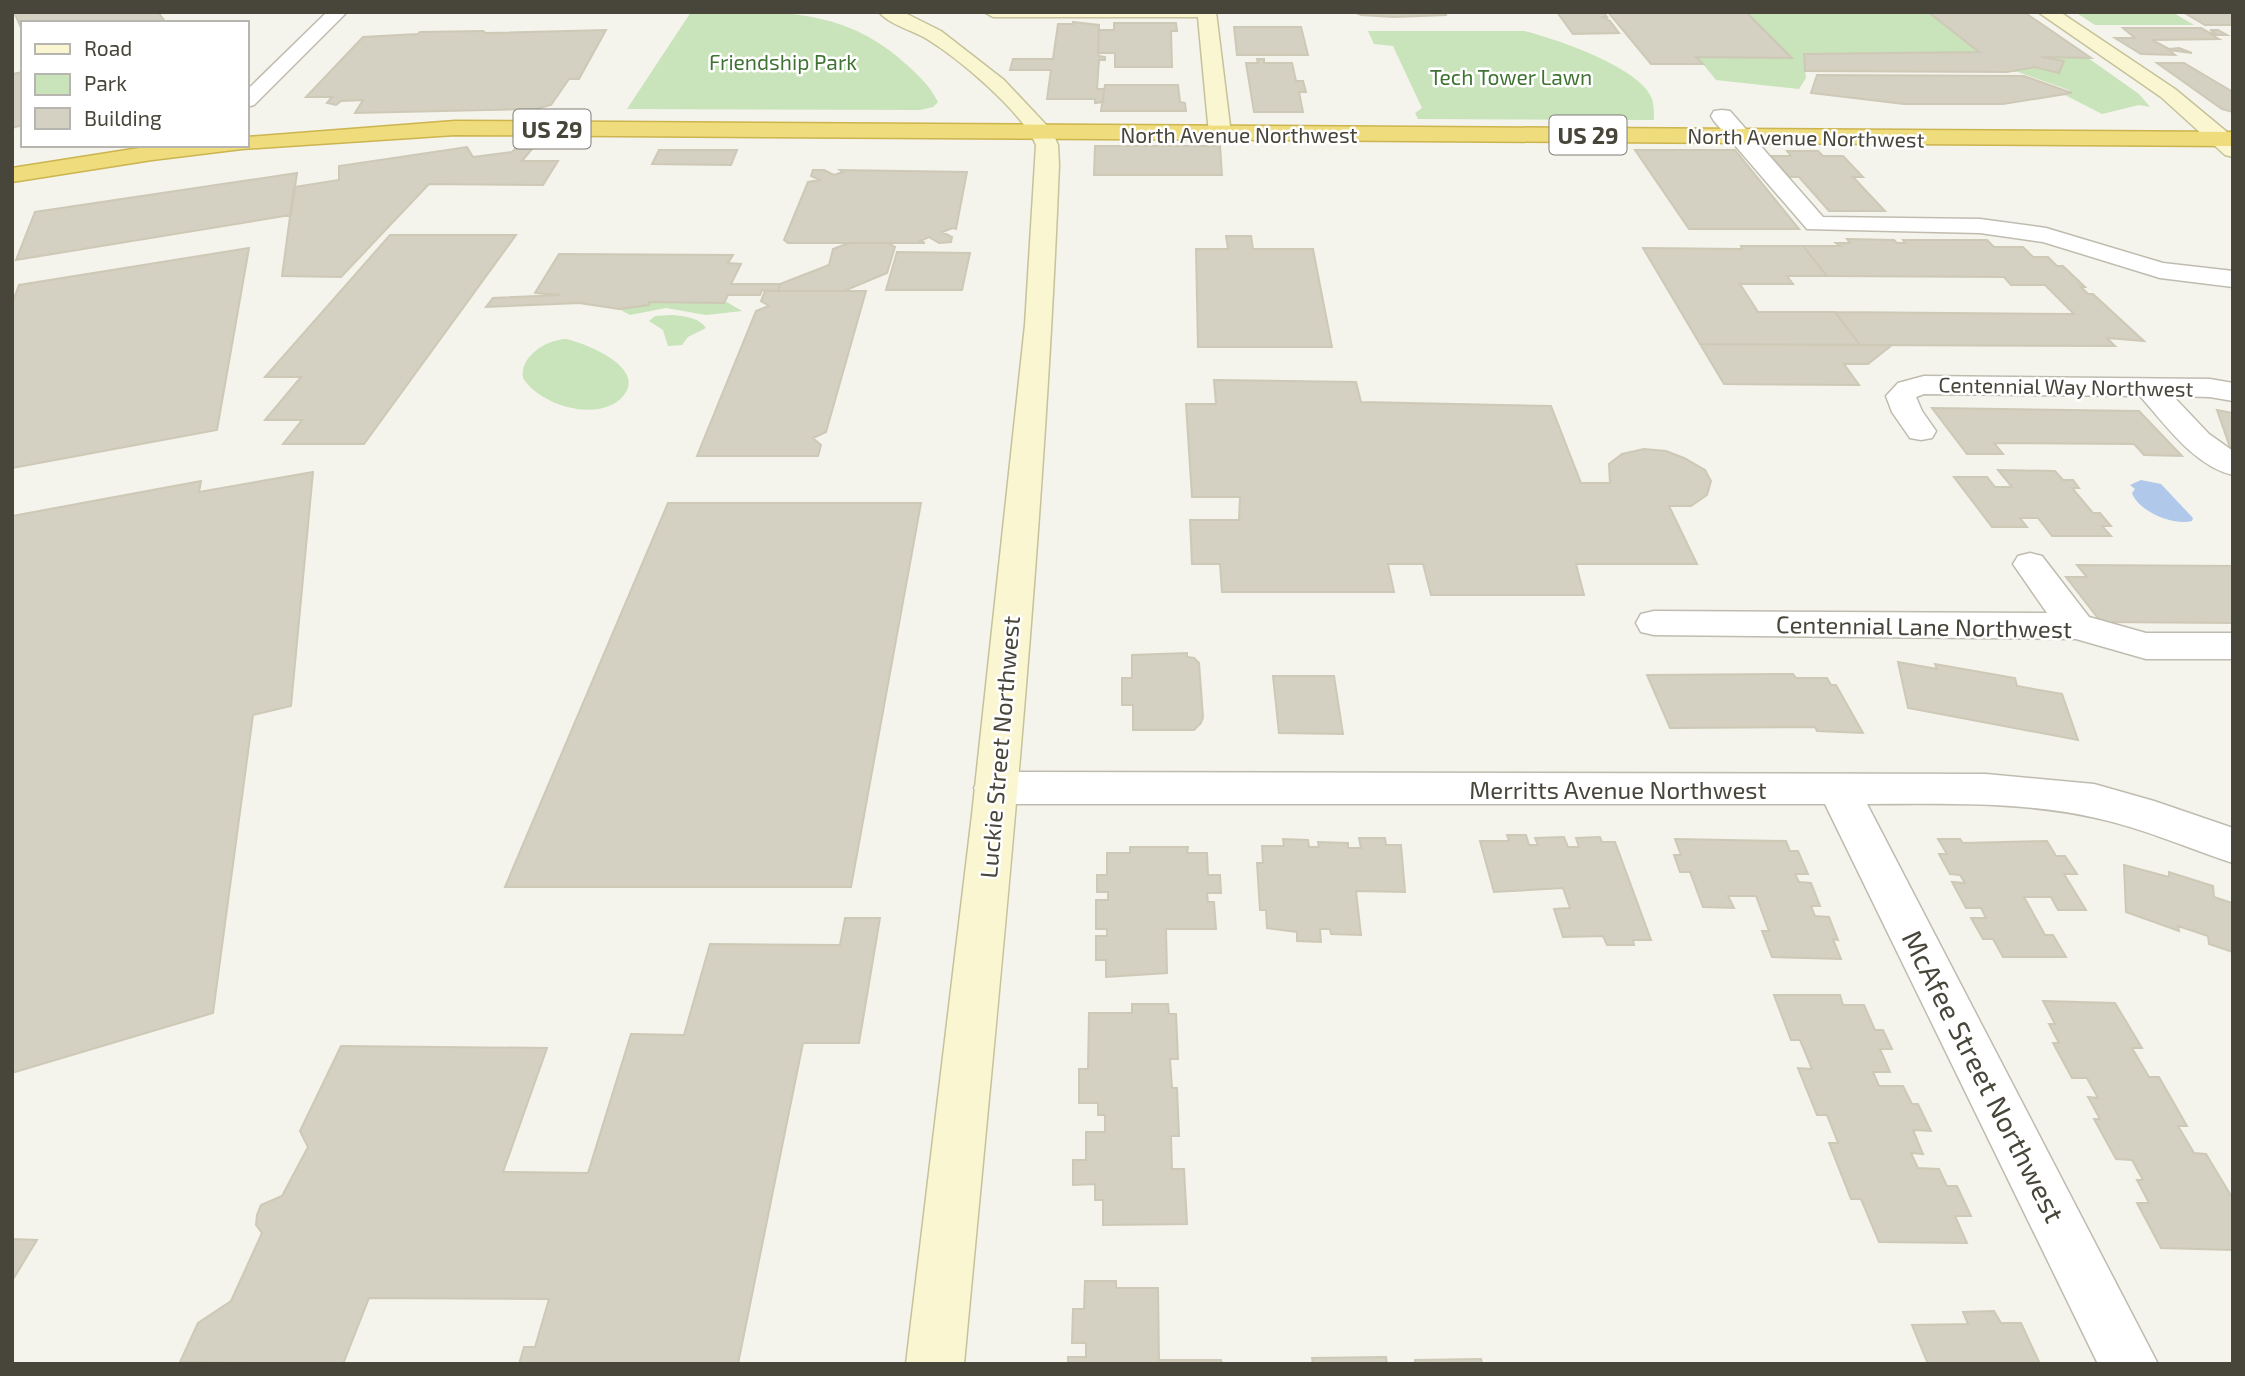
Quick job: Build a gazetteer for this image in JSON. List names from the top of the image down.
{
  "streets": {
    "highway": ["US 29", "North Avenue Northwest"],
    "street": [
      "Centennial Way Northwest",
      "Centennial Lane Northwest",
      "Luckie Street Northwest",
      "Merritts Avenue Northwest",
      "McAfee Street Northwest"
    ]
  },
  "crossings": [
    ["North Avenue Northwest", "Luckie Street Northwest"],
    ["Luckie Street Northwest", "Merritts Avenue Northwest"],
    ["Merritts Avenue Northwest", "McAfee Street Northwest"]
  ],
  "parks": ["Friendship Park", "Tech Tower Lawn"],
  "legend": ["Road", "Park", "Building"]
}
